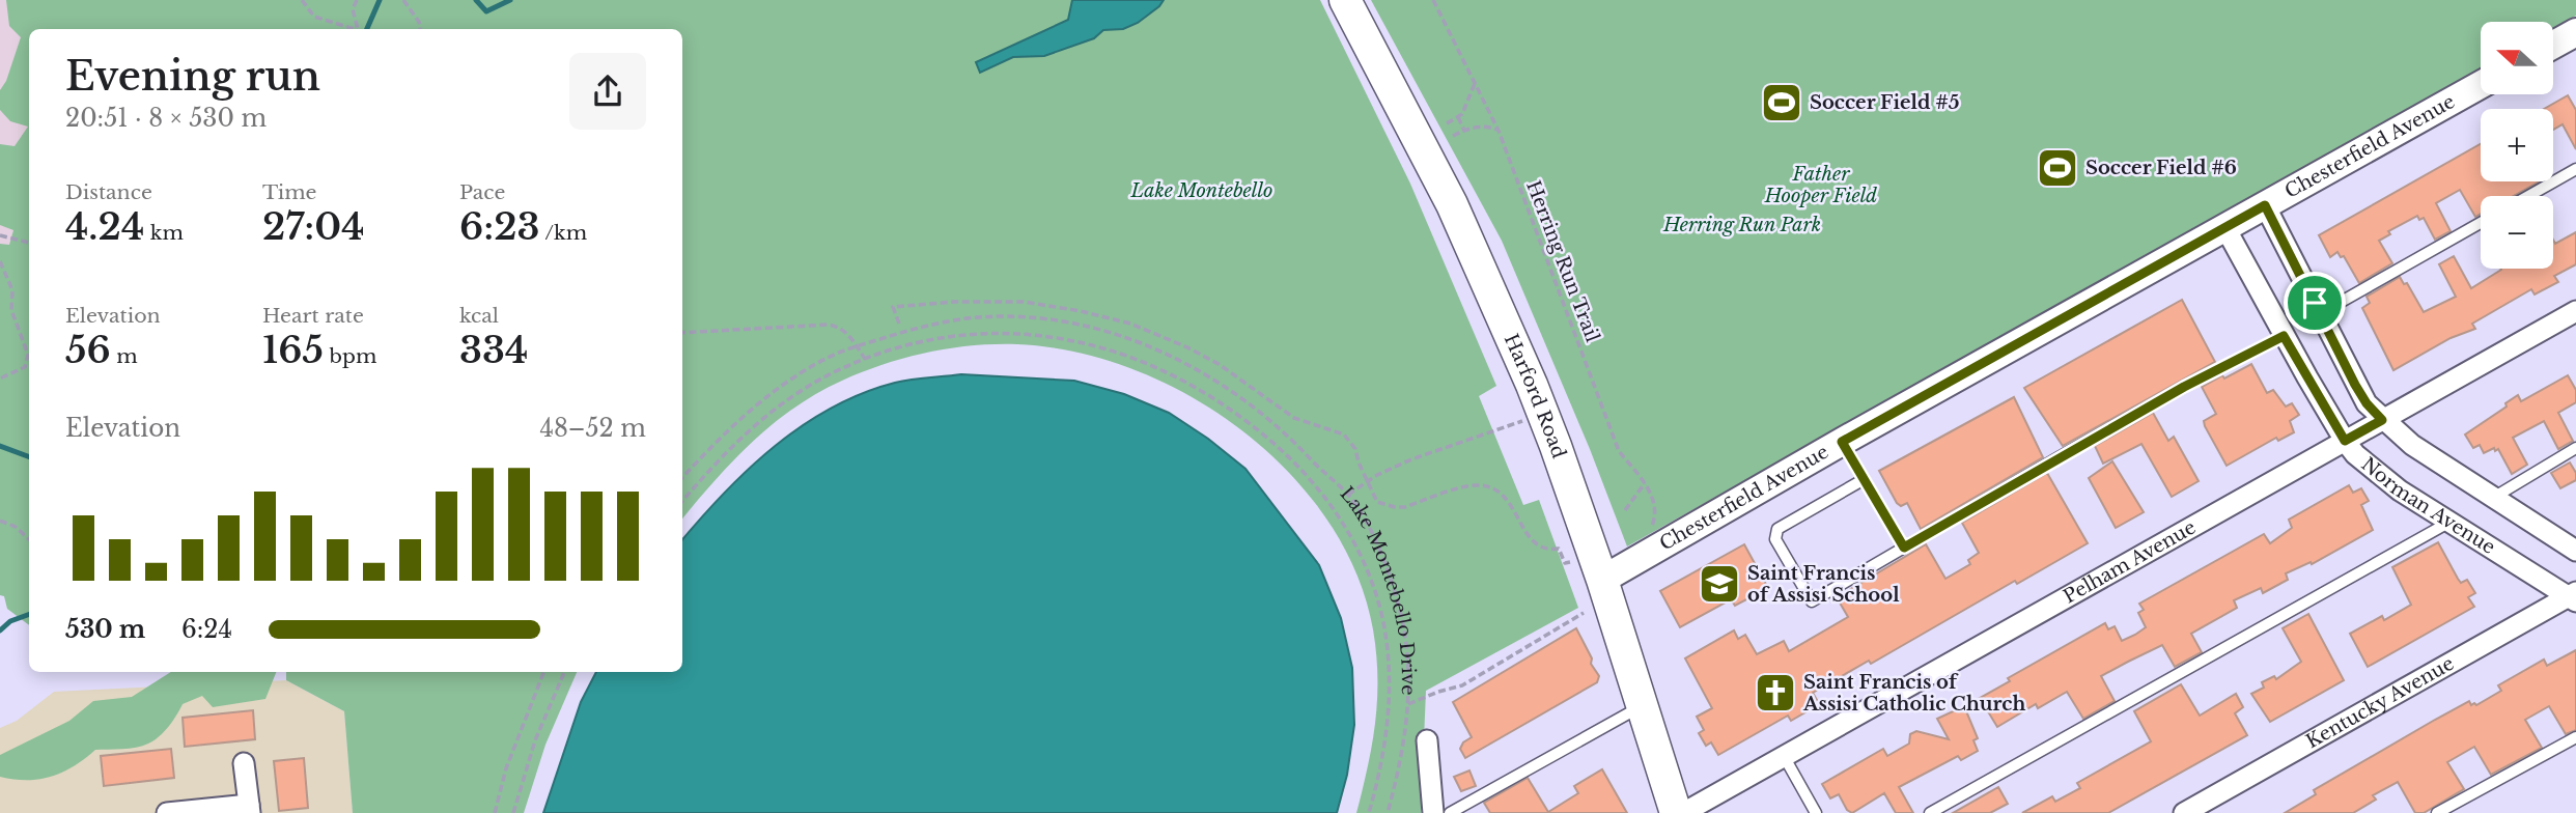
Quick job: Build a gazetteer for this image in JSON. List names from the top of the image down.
{
  "streets": {
    "main road": ["Harford Road"],
    "street": [
      "Chesterfield Avenue",
      "Norman Avenue",
      "Pelham Avenue",
      "Kentucky Avenue"
    ],
    "path": ["Herring Run Trail", "Lake Montebello Drive"]
  },
  "crossings": [
    ["Chesterfield Avenue", "Harford Road"],
    ["Chesterfield Avenue", "Norman Avenue"],
    ["Harford Road", "Lake Montebello Drive"],
    ["Norman Avenue", "Pelham Avenue"],
    ["Norman Avenue", "Kentucky Avenue"]
  ],
  "parks": ["Father Hooper Field", "Lake Montebello", "Herring Run Park"],
  "places": {
    "sports": ["Soccer Field #5", "Soccer Field #6"],
    "school or university": ["Saint Francis of Assisi School"],
    "church": ["Saint Francis of Assisi Catholic Church"]
  },
  "north": "left",
  "page": {
    "map_buttons": ["+", "−"],
    "heading": ["Evening run", "20:51 · 8 × 530 m"],
    "stats": [
      ["Distance", "4.24 km"],
      ["Time", "27:04"],
      ["Pace", "6:23 /km"],
      ["Elevation", "56 m"],
      ["Heart rate", "165 bpm"],
      ["kcal", "334"]
    ],
    "chart": ["Elevation", "48–52 m"],
    "list": [
      {
        "name": "530 m",
        "note": "6:24"
      }
    ]
  }
}
